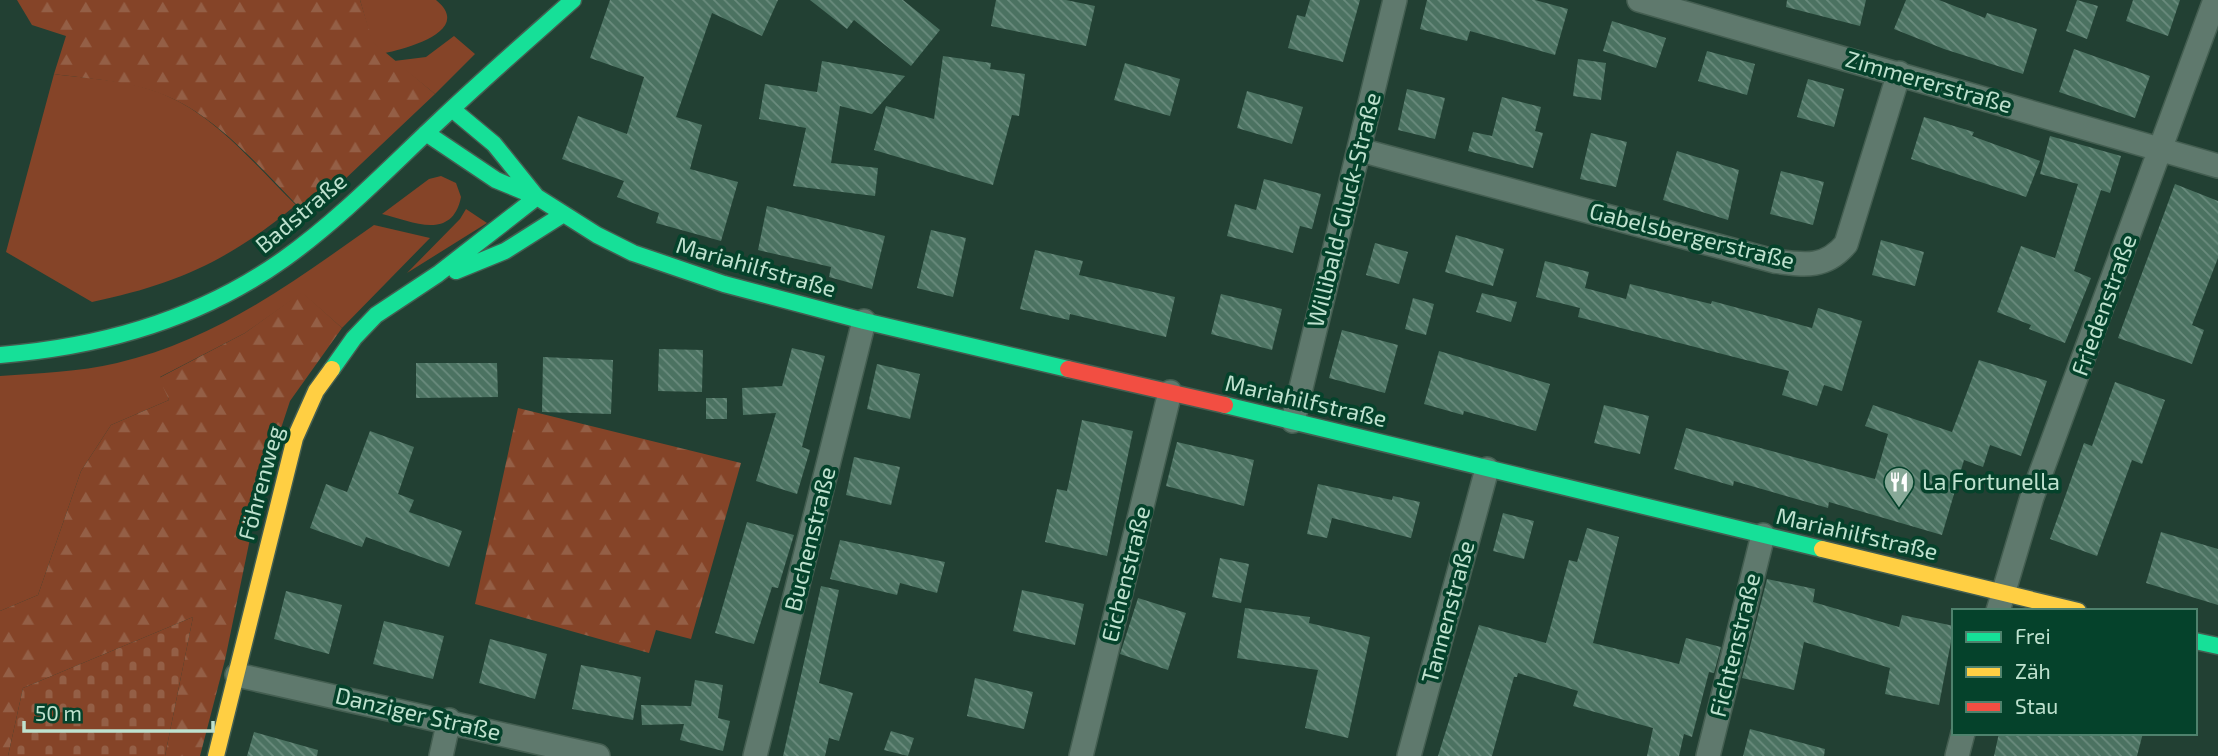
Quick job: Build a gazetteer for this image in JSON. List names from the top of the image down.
{
  "streets": {
    "street": [
      "Zimmererstraße",
      "Willibald-Gluck-Straße",
      "Badstraße",
      "Gabelsbergerstraße",
      "Mariahilfstraße",
      "Friedenstraße",
      "Föhrenweg",
      "Buchenstraße",
      "Eichenstraße",
      "Tannenstraße",
      "Fichtenstraße",
      "Danziger Straße"
    ]
  },
  "crossings": [
    ["Zimmererstraße", "Gabelsbergerstraße"],
    ["Zimmererstraße", "Friedenstraße"],
    ["Willibald-Gluck-Straße", "Gabelsbergerstraße"],
    ["Willibald-Gluck-Straße", "Mariahilfstraße"],
    ["Badstraße", "Mariahilfstraße"],
    ["Mariahilfstraße", "Friedenstraße"],
    ["Mariahilfstraße", "Föhrenweg"],
    ["Mariahilfstraße", "Buchenstraße"],
    ["Mariahilfstraße", "Eichenstraße"],
    ["Mariahilfstraße", "Tannenstraße"],
    ["Mariahilfstraße", "Fichtenstraße"],
    ["Föhrenweg", "Danziger Straße"]
  ],
  "places": {
    "restaurant": ["La Fortunella"]
  },
  "legend": ["Frei", "Zäh", "Stau"],
  "scale_bar": "50 m"
}
